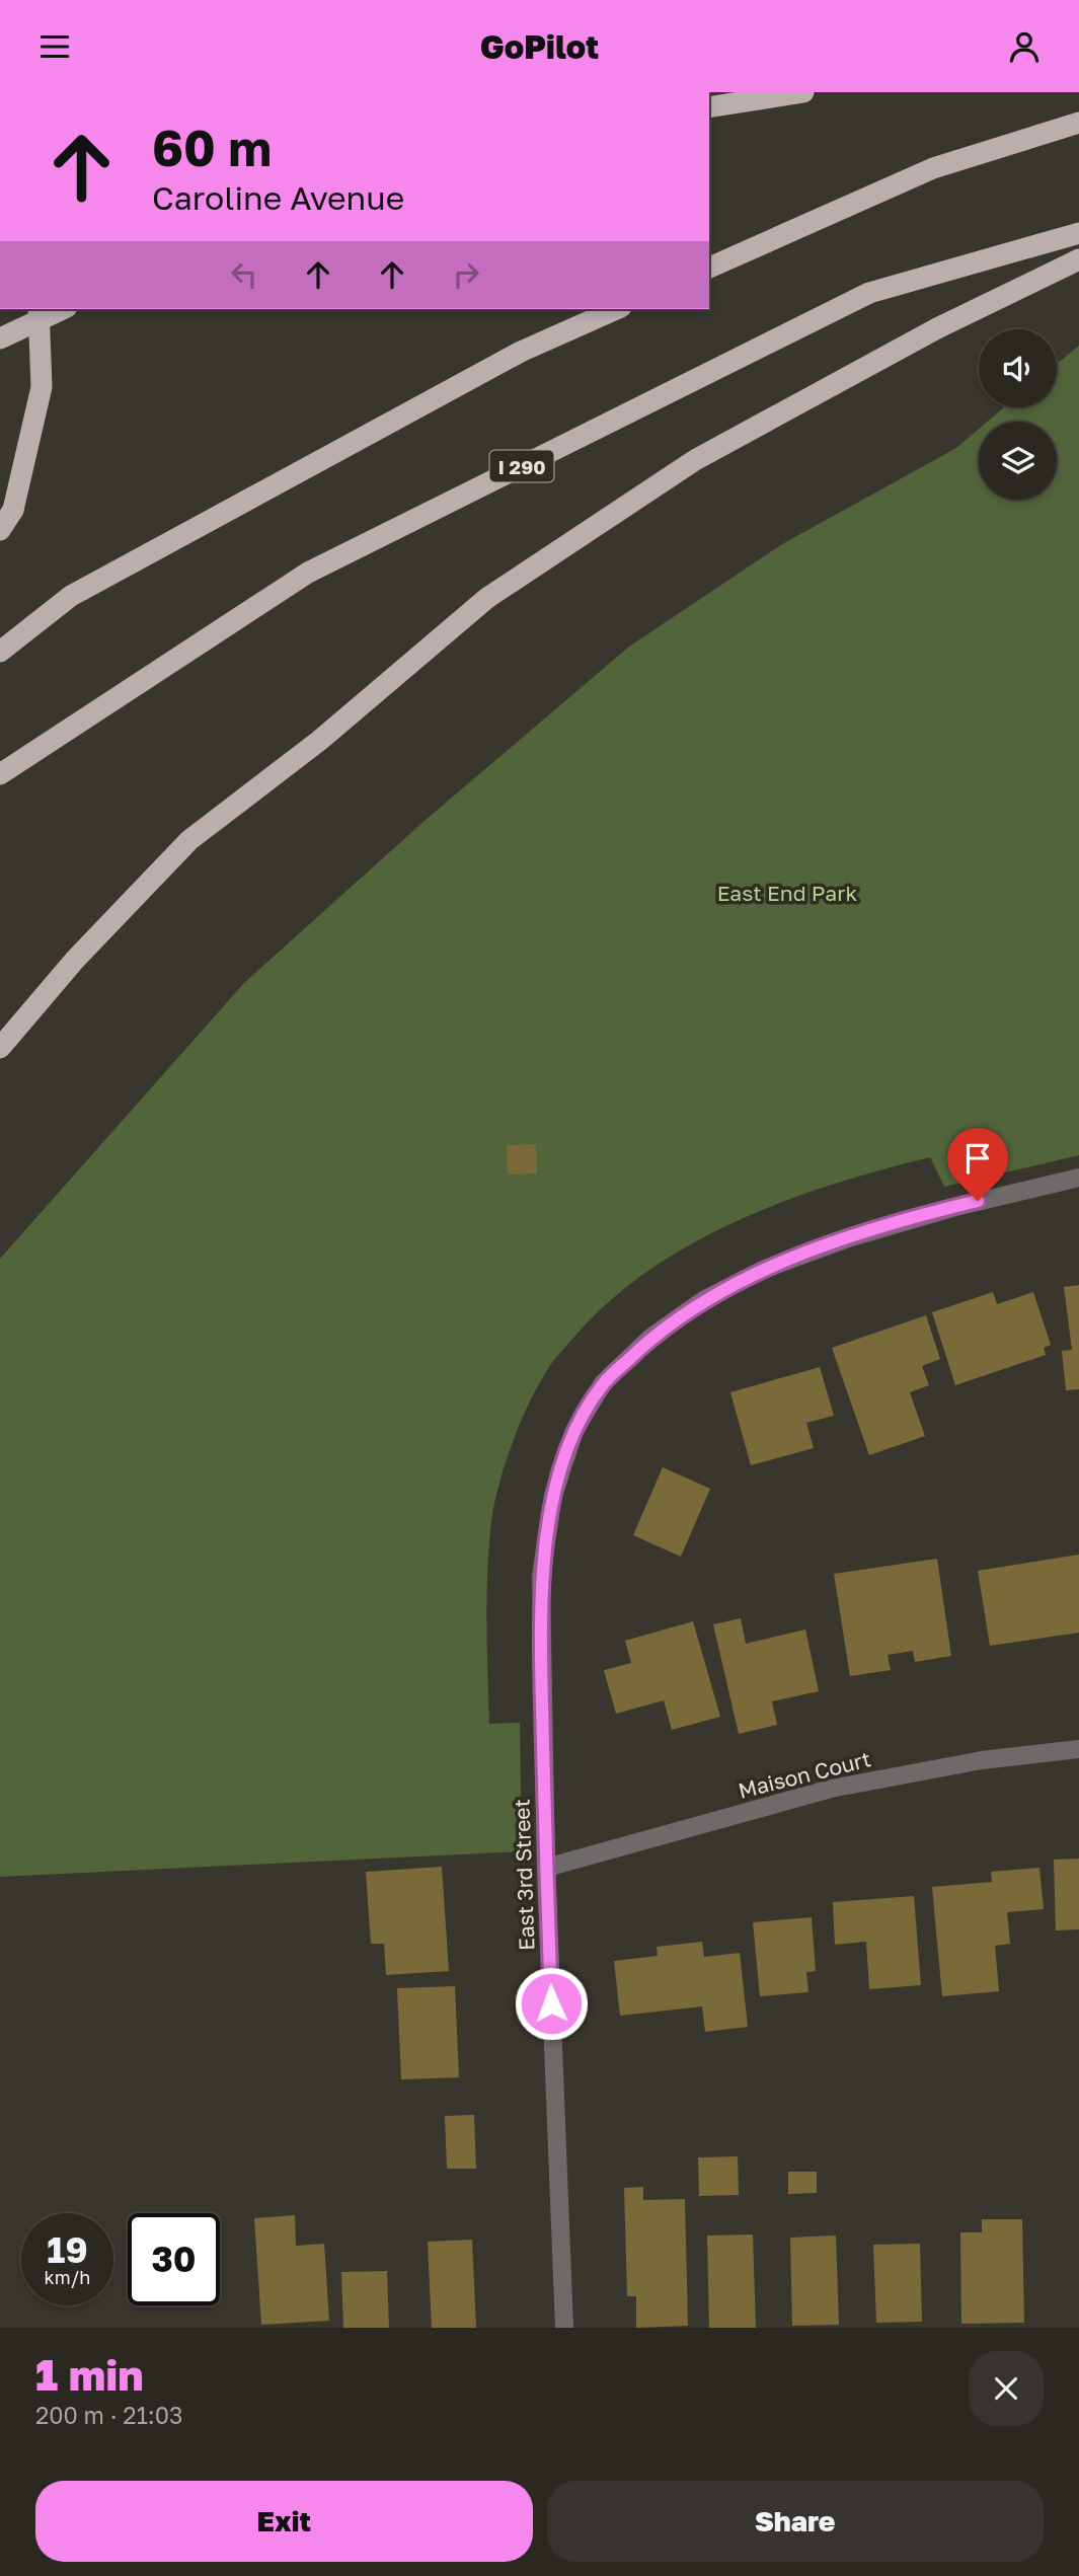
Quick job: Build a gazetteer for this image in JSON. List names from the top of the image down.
{
  "streets": {
    "highway": ["I 290"],
    "street": ["Maison Court", "East 3rd Street"]
  },
  "crossings": [
    ["Maison Court", "East 3rd Street"]
  ],
  "parks": ["East End Park"],
  "page": {
    "header": "GoPilot",
    "turn": ["60 m", "Caroline Avenue"],
    "speed": "19 km/h",
    "limit": "30",
    "heading": ["1 min", "200 m · 21:03"],
    "buttons": ["Exit", "Share"]
  }
}
